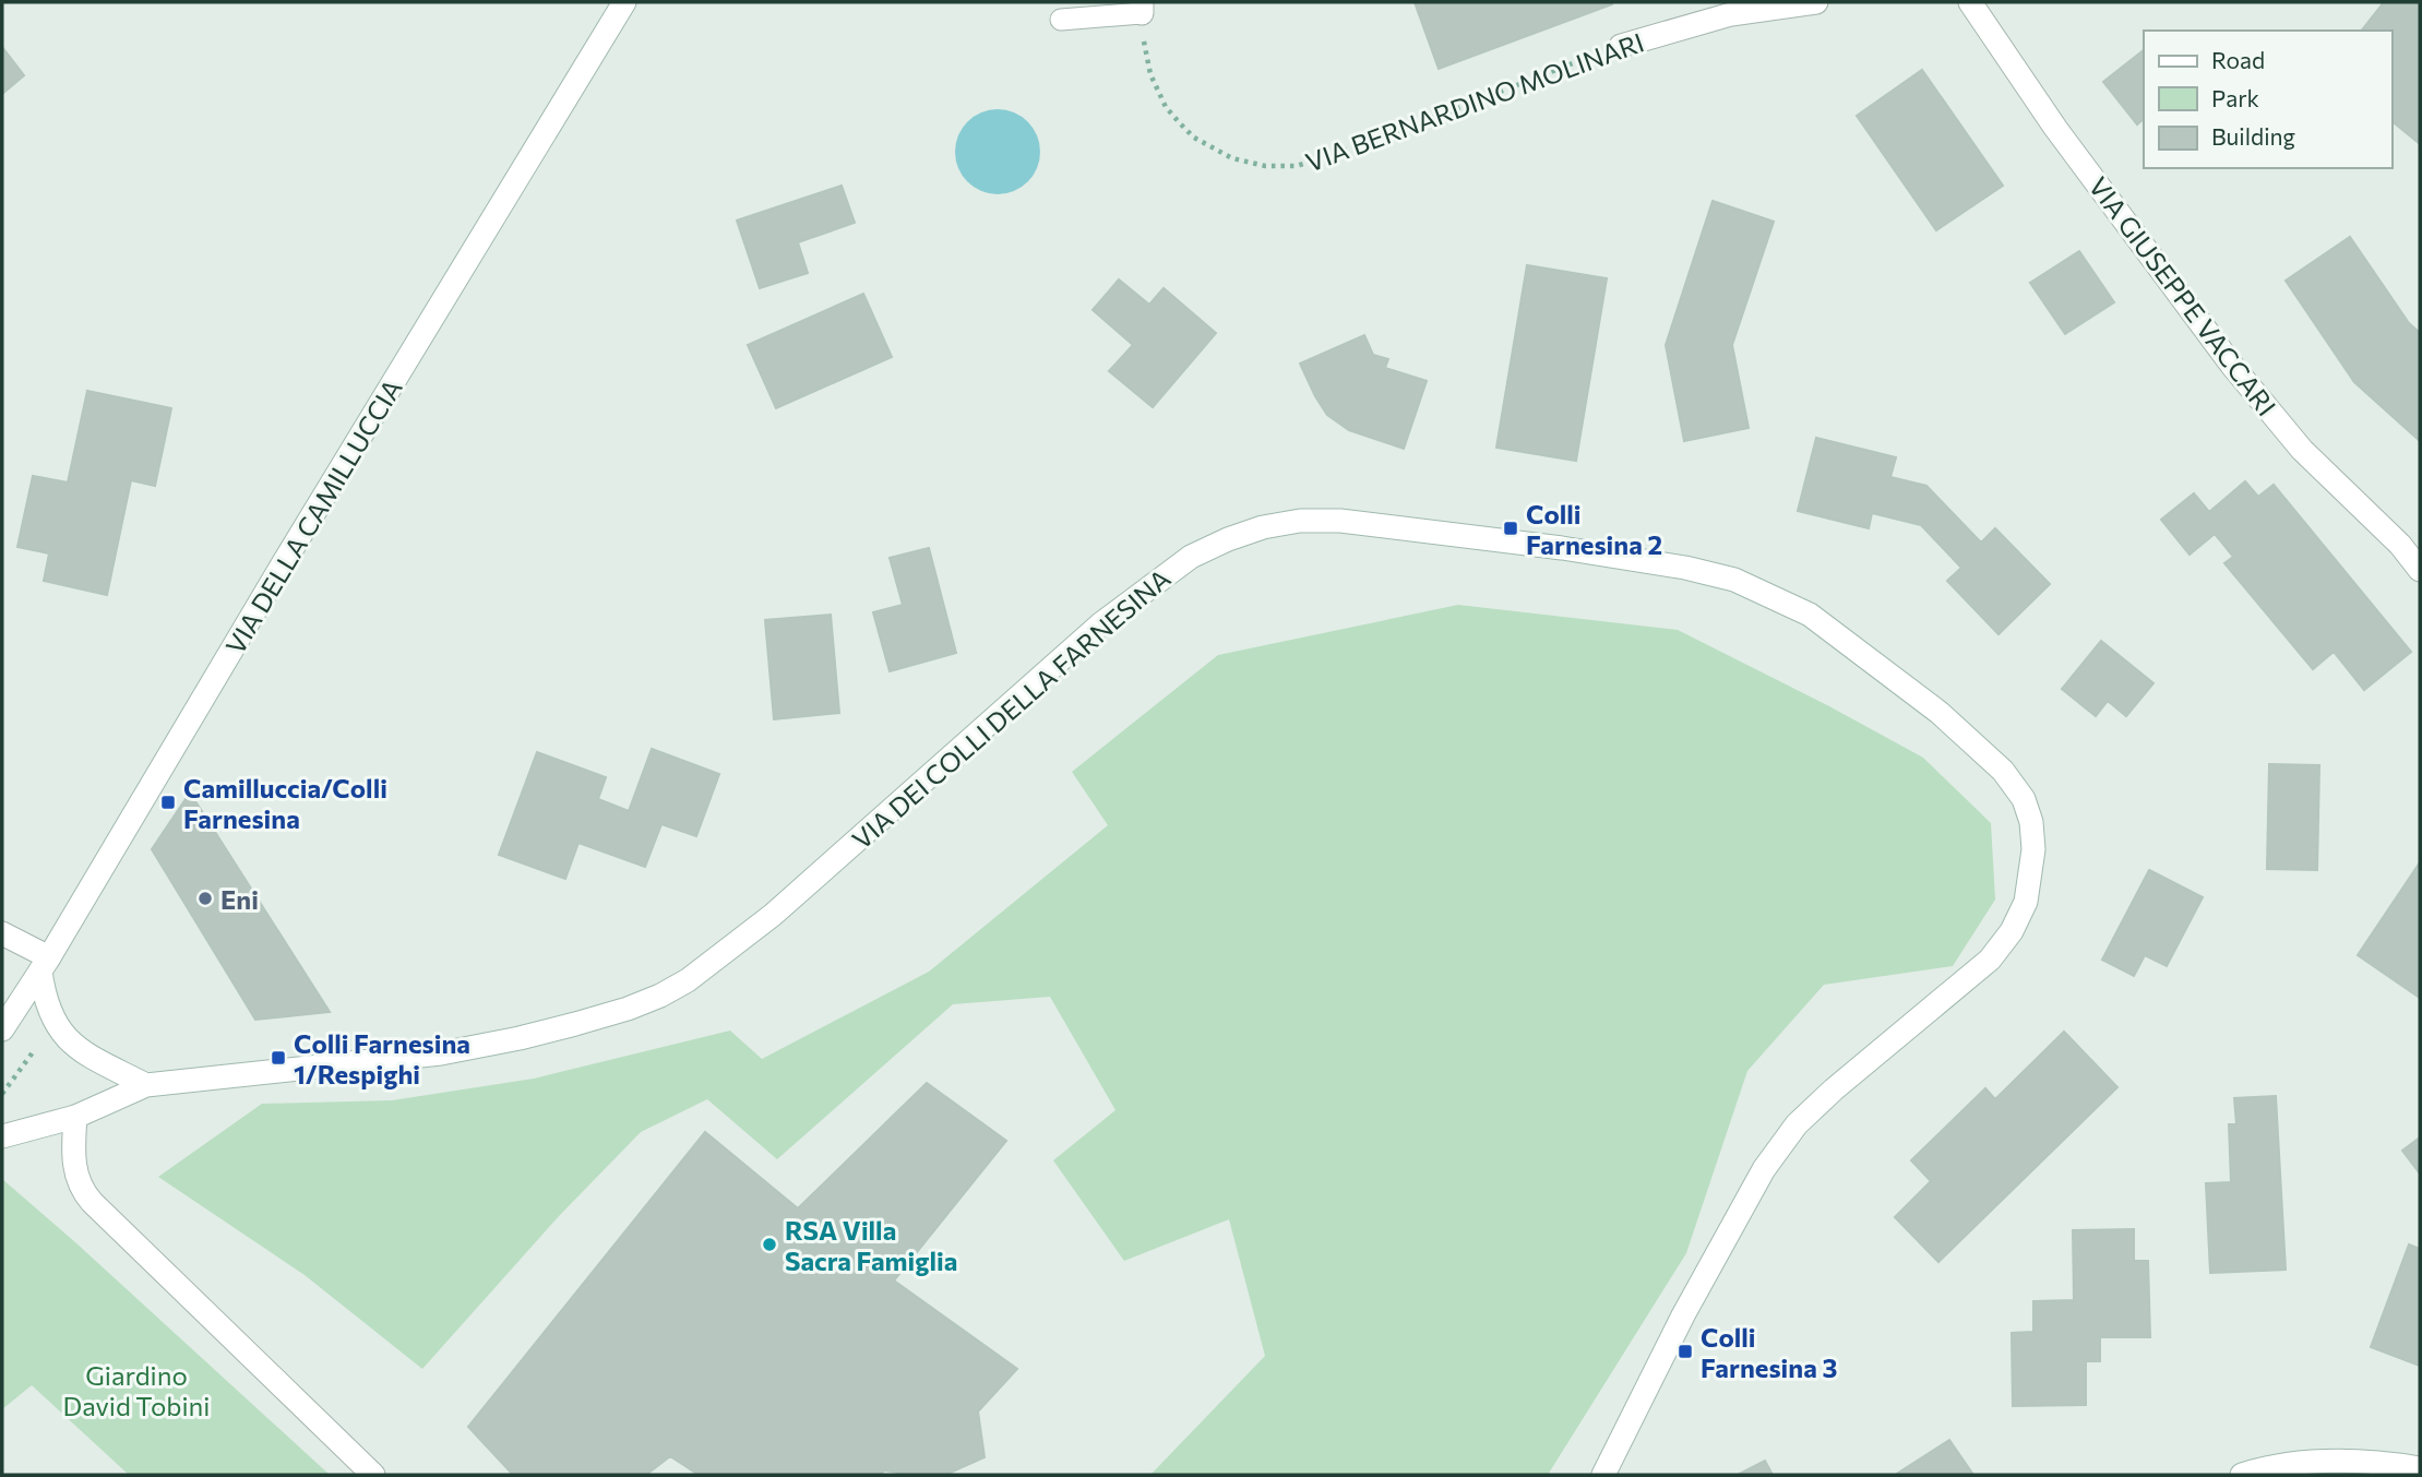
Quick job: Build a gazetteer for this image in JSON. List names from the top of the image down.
{
  "streets": {
    "street": [
      "VIA BERNARDINO MOLINARI",
      "VIA GIUSEPPE VACCARI",
      "VIA DELLA CAMILLUCCIA",
      "VIA DEI COLLI DELLA FARNESINA"
    ]
  },
  "parks": ["Giardino David Tobini"],
  "places": {
    "transit": [
      "Colli Farnesina 2",
      "Camilluccia/Colli Farnesina",
      "Colli Farnesina 1/Respighi",
      "Colli Farnesina 3"
    ],
    "other": ["Eni", "RSA Villa Sacra Famiglia"]
  },
  "legend": ["Road", "Park", "Building"]
}
